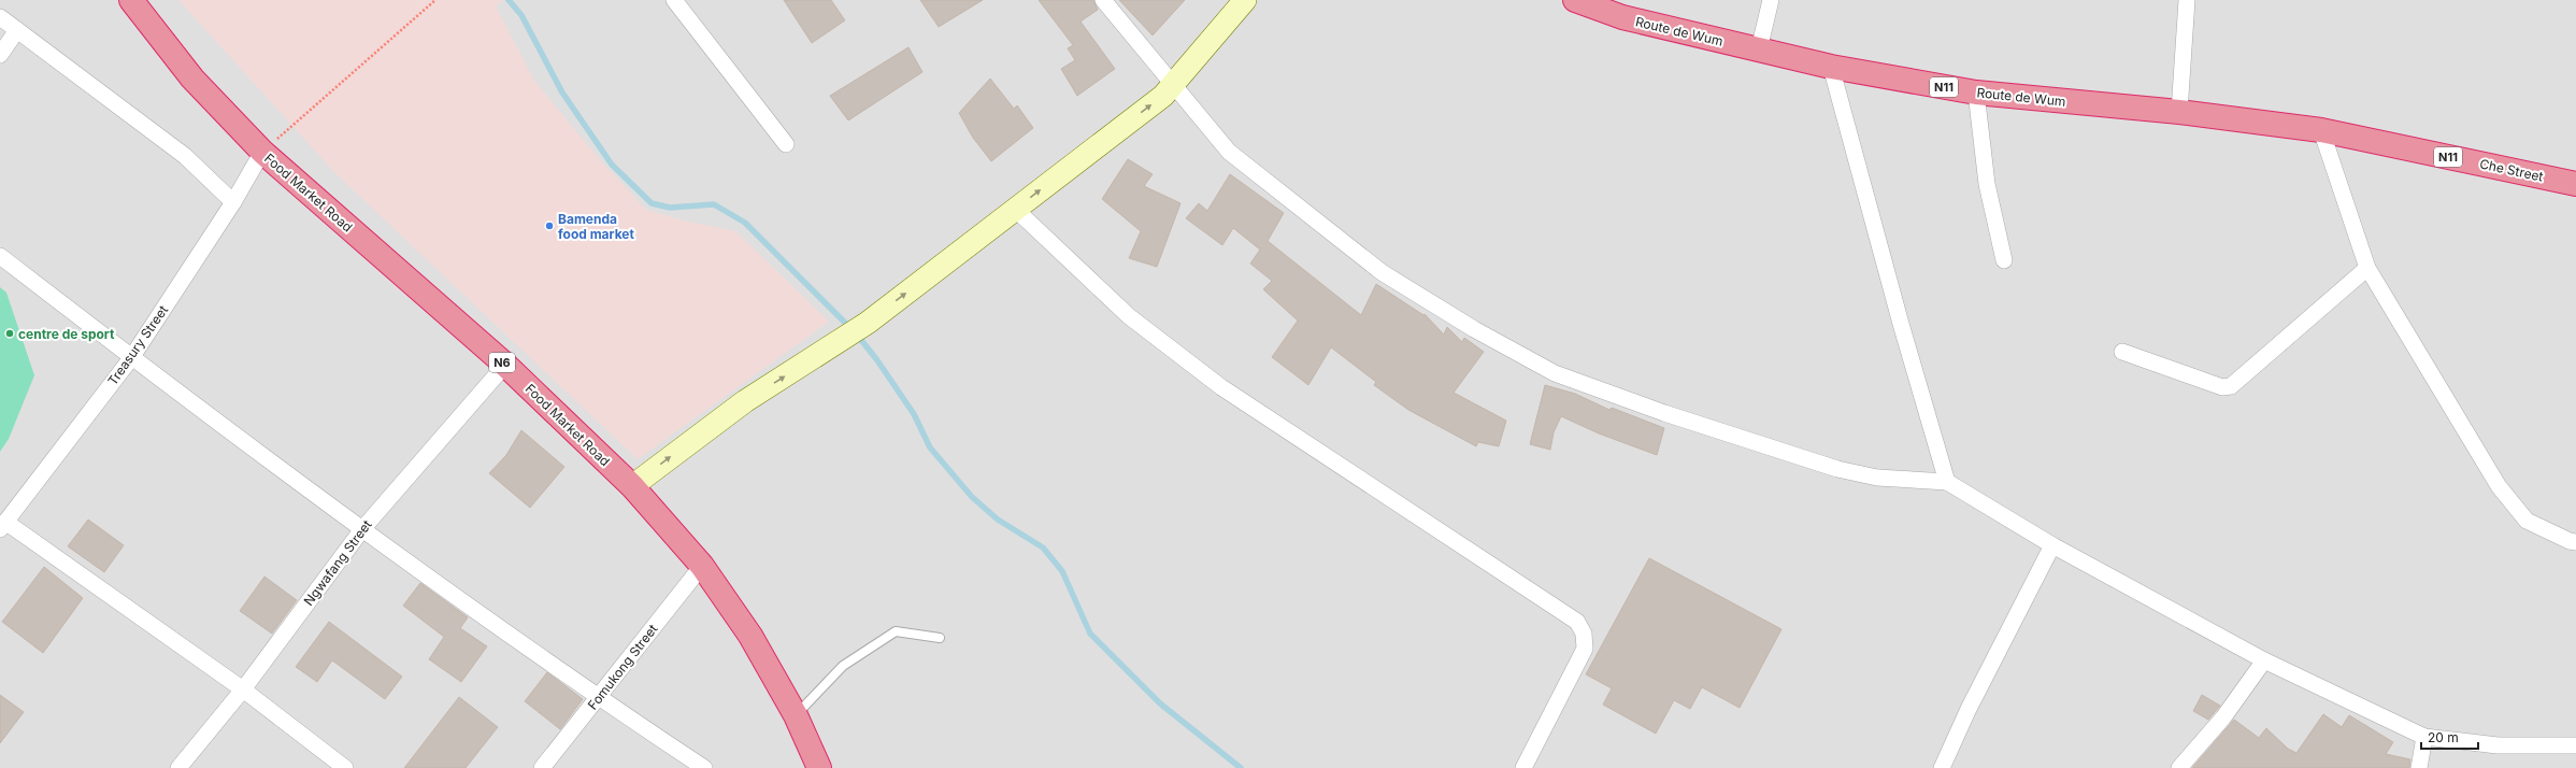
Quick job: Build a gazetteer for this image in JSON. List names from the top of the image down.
{
  "streets": {
    "highway": [
      "Route de Wum",
      "N11",
      "Che Street",
      "Food Market Road",
      "N6"
    ],
    "street": ["Treasury Street", "Ngwafang Street", "Fomukong Street"]
  },
  "crossings": [
    ["Route de Wum", "Che Street"],
    ["Food Market Road", "Treasury Street"],
    ["Food Market Road", "Ngwafang Street"],
    ["Food Market Road", "Fomukong Street"]
  ],
  "places": ["Bamenda food market", "centre de sport"],
  "scale_bar": "20 m"
}
